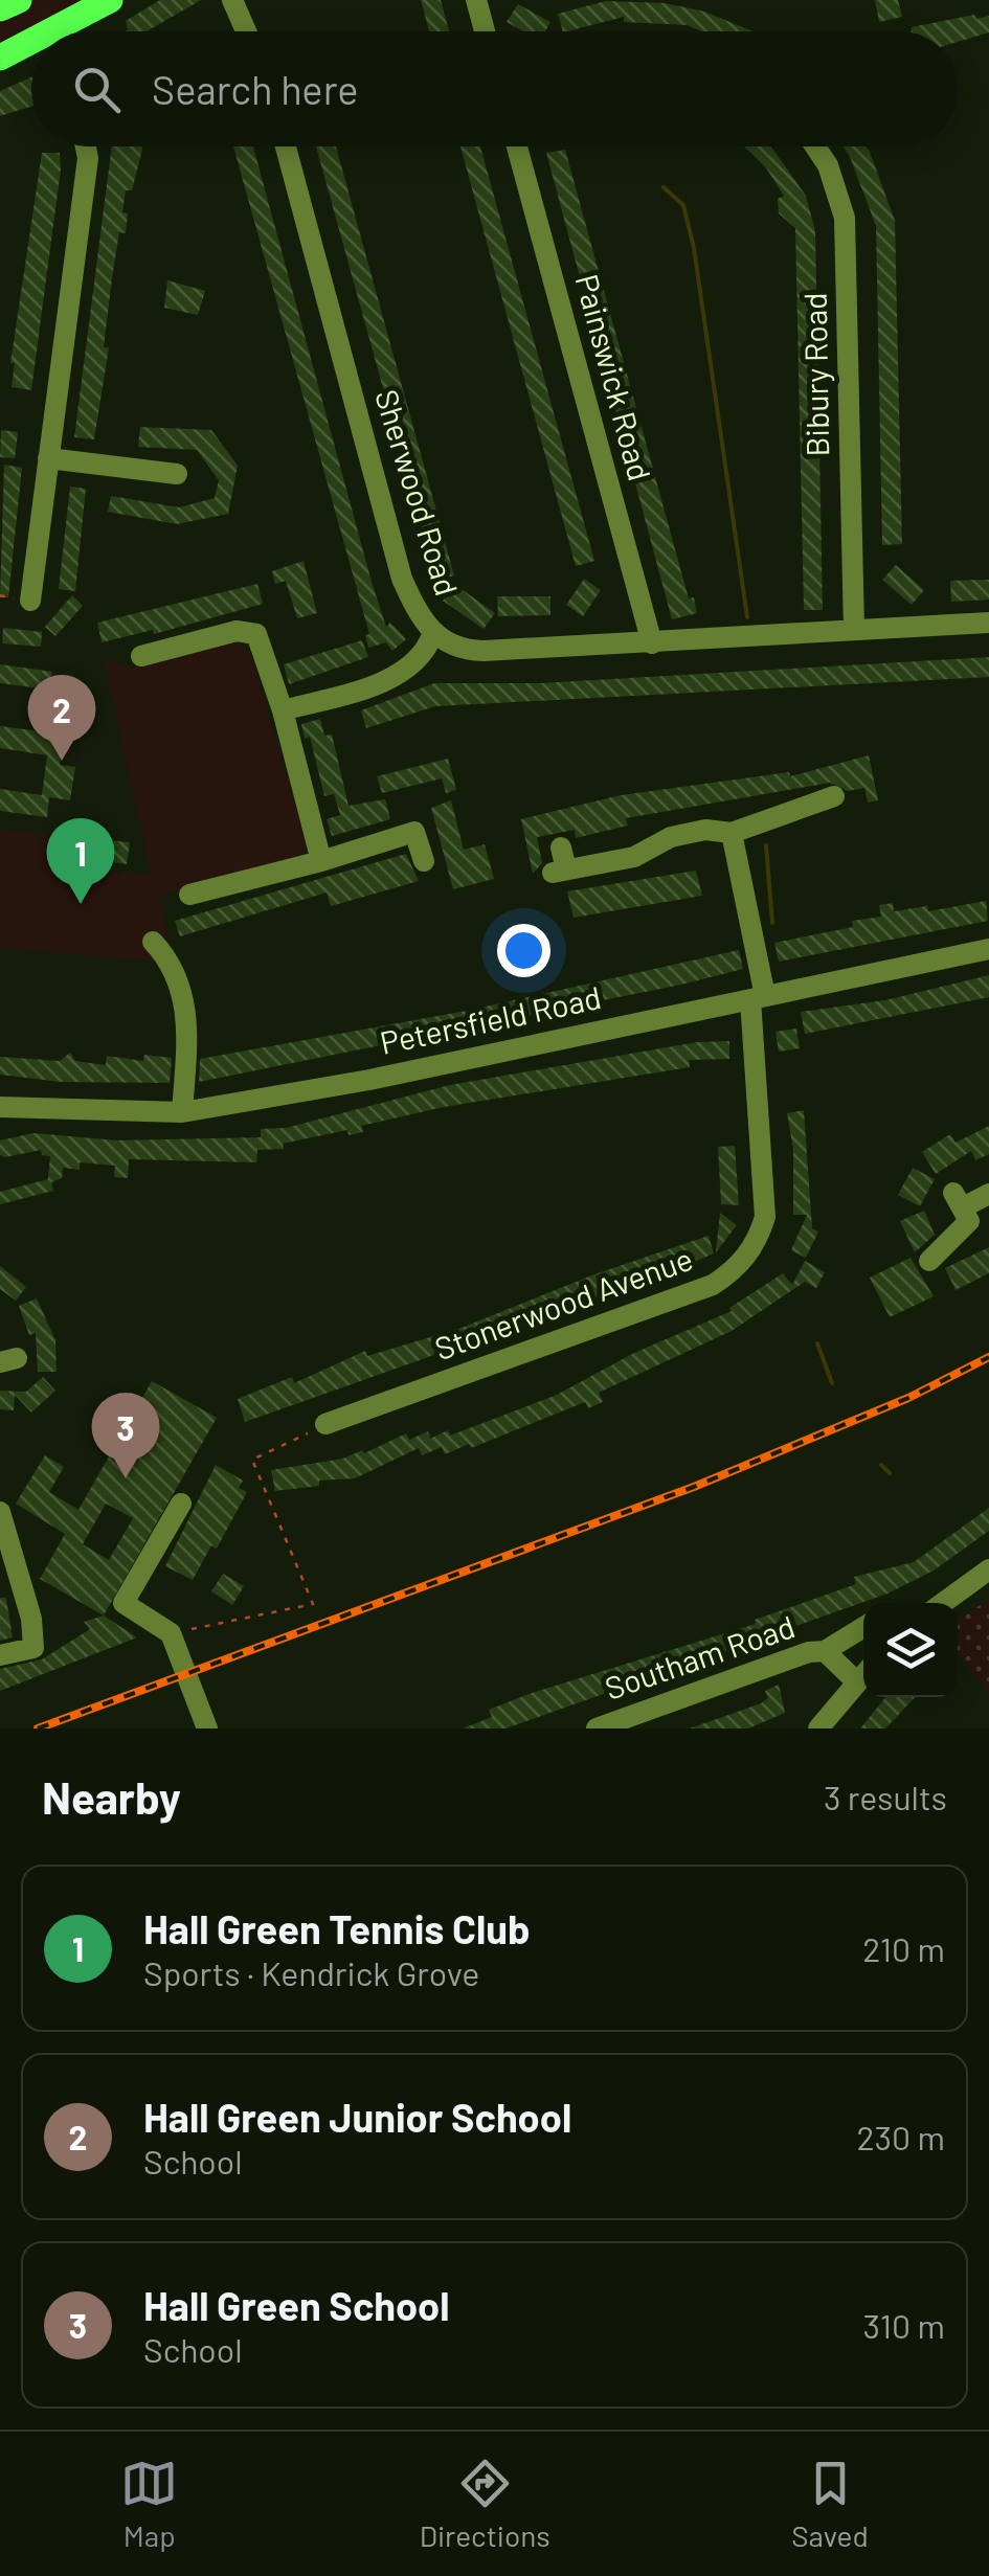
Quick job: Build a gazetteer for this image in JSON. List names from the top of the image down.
{
  "streets": {
    "street": [
      "Bibury Road",
      "Painswick Road",
      "Sherwood Road",
      "Petersfield Road",
      "Stonerwood Avenue",
      "Southam Road"
    ]
  },
  "crossings": [
    ["Bibury Road", "Sherwood Road"],
    ["Painswick Road", "Sherwood Road"],
    ["Petersfield Road", "Stonerwood Avenue"]
  ],
  "page": {
    "search": "Search here",
    "pins": ["2", "1", "3"],
    "heading": ["Nearby", "3 results"],
    "list": [
      {
        "mark": "1",
        "name": "Hall Green Tennis Club",
        "note": "Sports · Kendrick Grove",
        "value": "210 m"
      },
      {
        "mark": "2",
        "name": "Hall Green Junior School",
        "note": "School",
        "value": "230 m"
      },
      {
        "mark": "3",
        "name": "Hall Green School",
        "note": "School",
        "value": "310 m"
      }
    ],
    "nav": ["Map", "Directions", "Saved"]
  }
}
